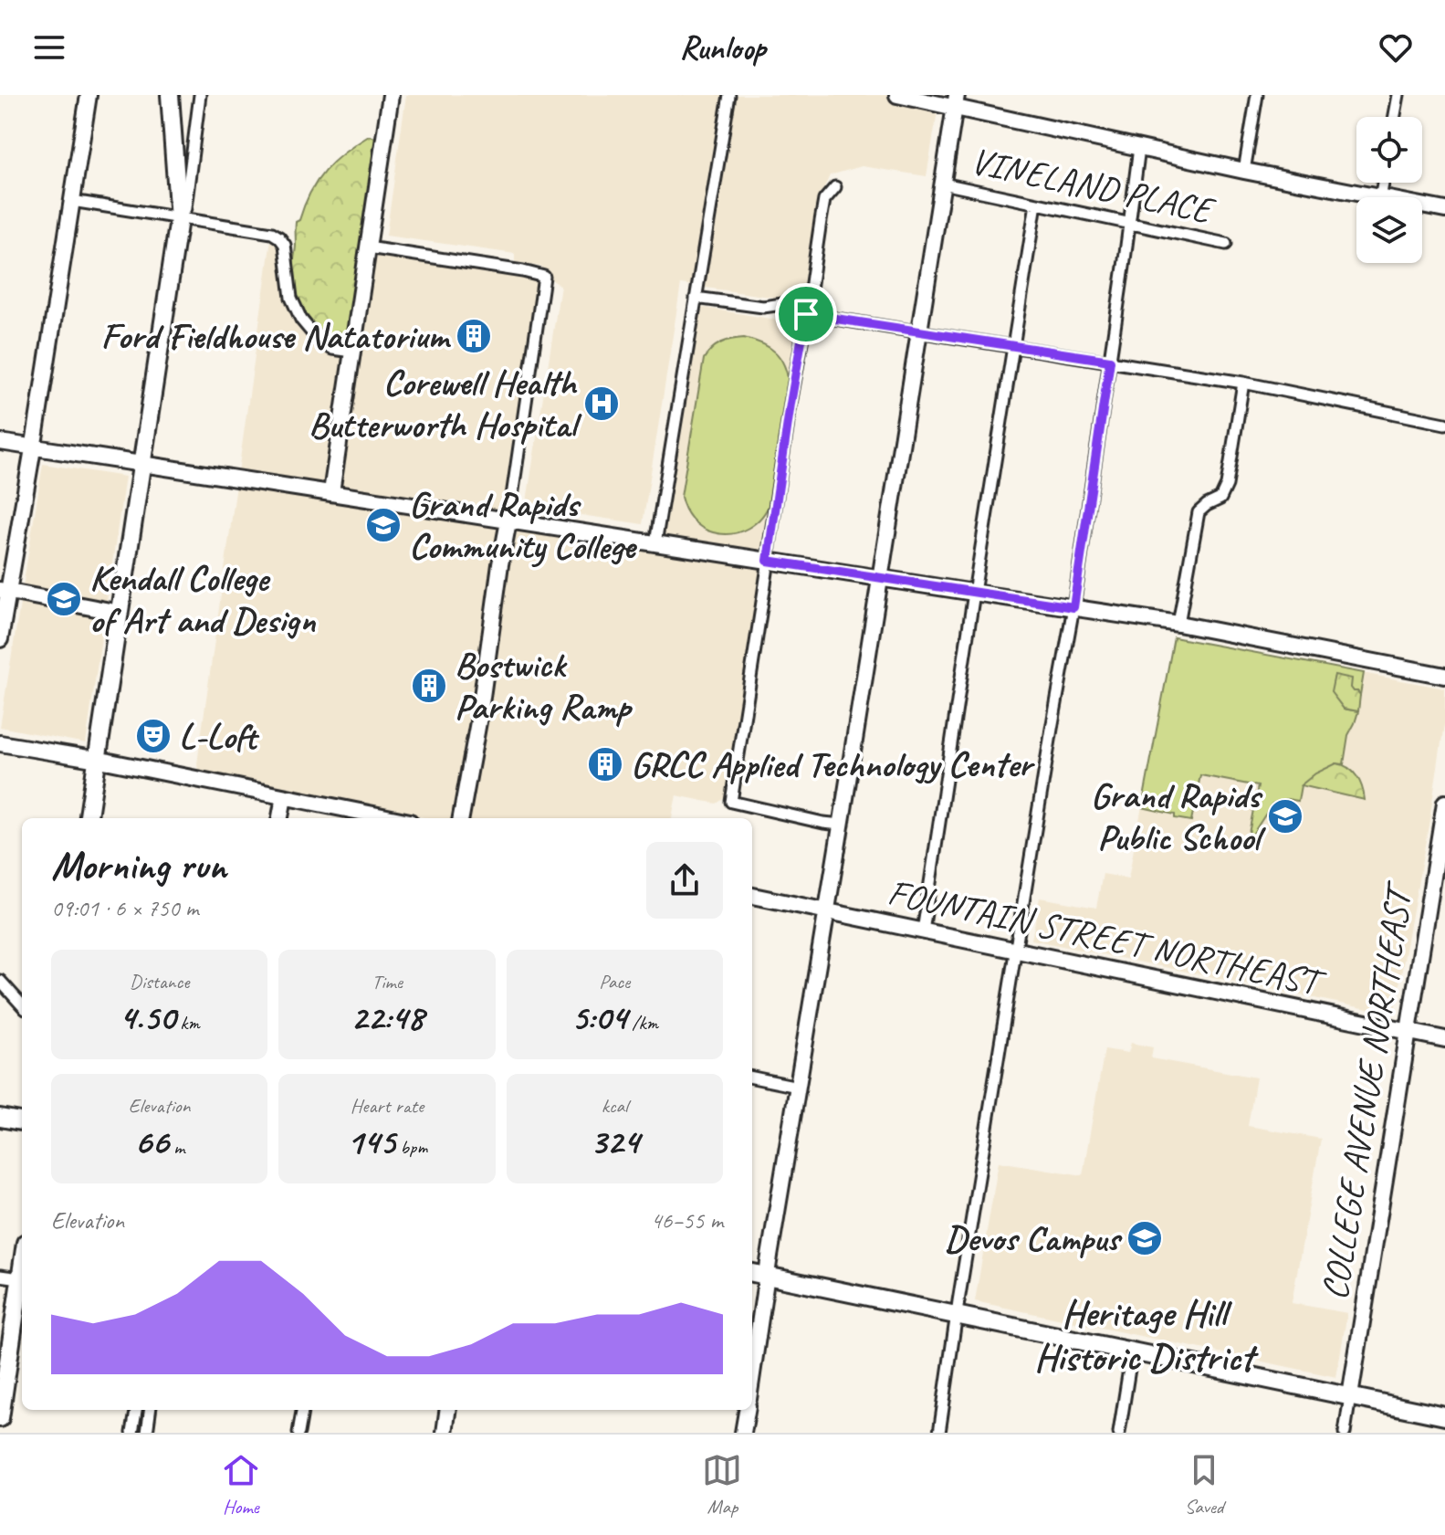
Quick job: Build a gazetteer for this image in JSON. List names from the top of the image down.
{
  "streets": {
    "street": ["VINELAND PLACE", "FOUNTAIN STREET NORTHEAST", "COLLEGE AVENUE NORTHEAST"]
  },
  "crossings": [
    ["FOUNTAIN STREET NORTHEAST", "COLLEGE AVENUE NORTHEAST"]
  ],
  "districts": ["Heritage Hill Historic District"],
  "places": {
    "building": ["Ford Fieldhouse Natatorium", "Bostwick Parking Ramp", "GRCC Applied Technology Center"],
    "hospital": ["Corewell Health Butterworth Hospital"],
    "school or university": [
      "Grand Rapids Community College",
      "Kendall College of Art and Design",
      "Grand Rapids Public School",
      "Devos Campus"
    ],
    "theatre": ["L-Loft"]
  },
  "page": {
    "header": "Runloop",
    "heading": ["Morning run", "09:01 · 6 × 750 m"],
    "stats": [
      ["Distance", "4.50 km"],
      ["Time", "22:48"],
      ["Pace", "5:04 /km"],
      ["Elevation", "66 m"],
      ["Heart rate", "145 bpm"],
      ["kcal", "324"]
    ],
    "chart": ["Elevation", "46–55 m"],
    "tabs": ["Home", "Map", "Saved"]
  }
}
